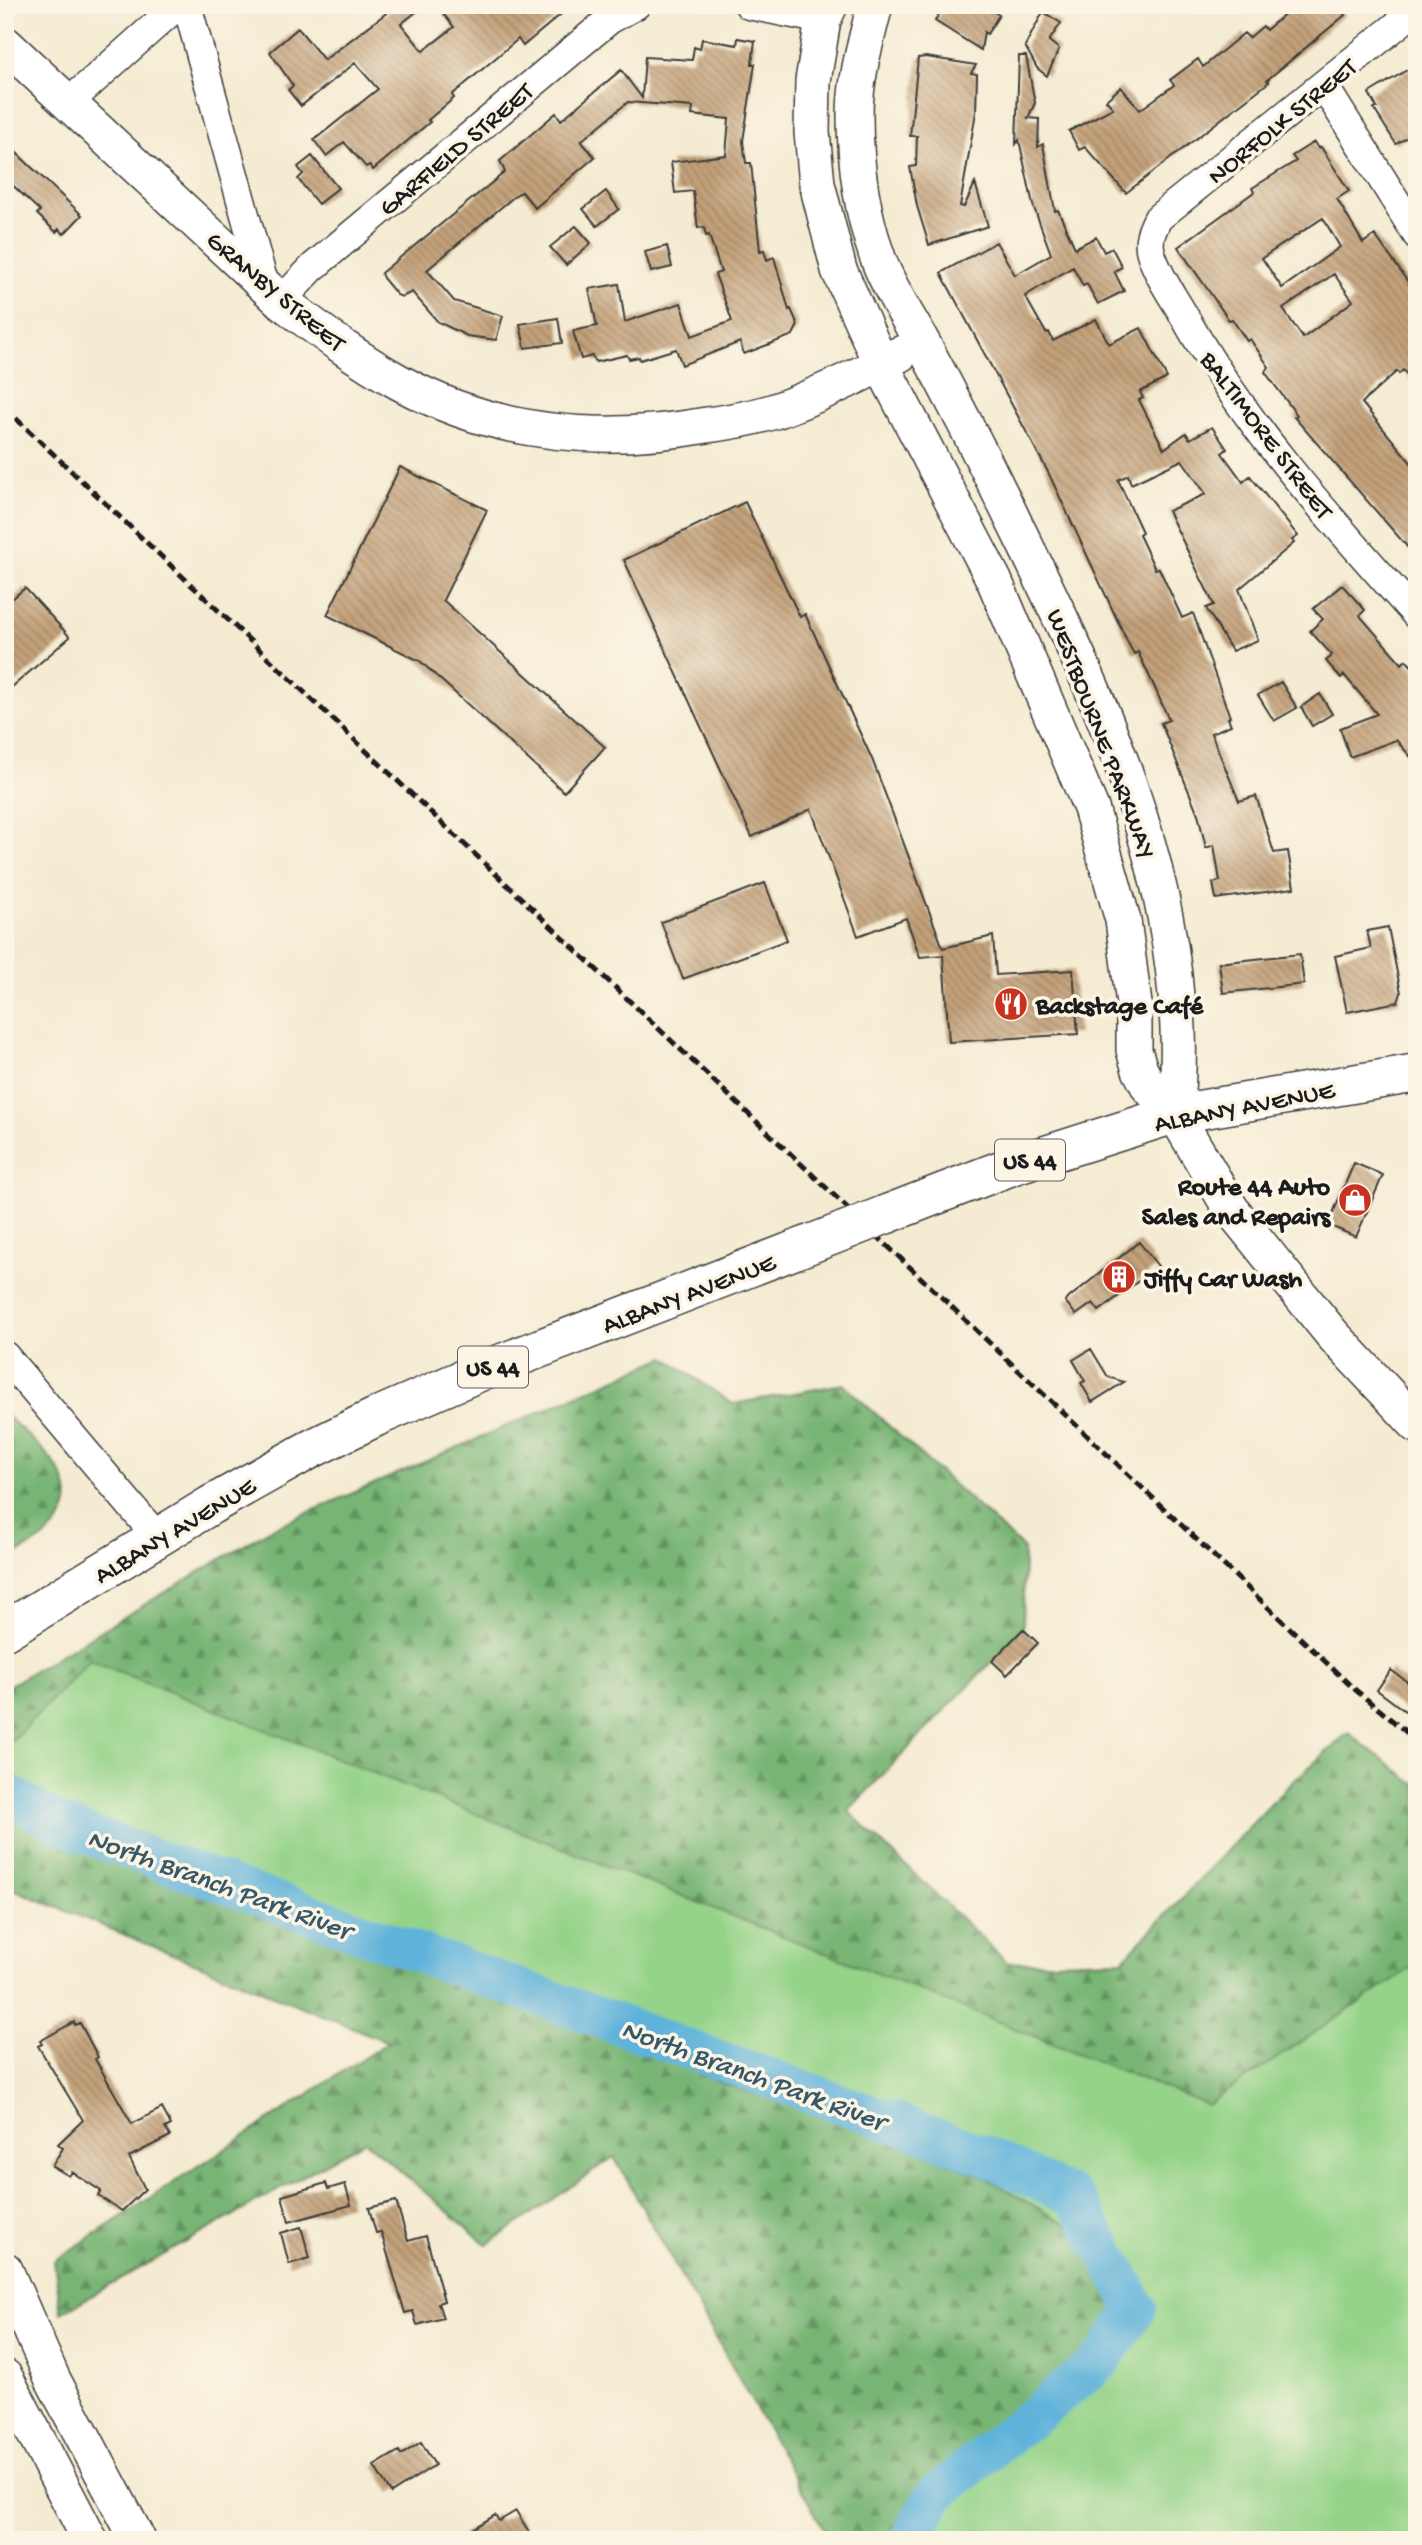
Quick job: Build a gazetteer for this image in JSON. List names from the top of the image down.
{
  "streets": {
    "highway": ["ALBANY AVENUE", "US 44"],
    "main road": ["GRANBY STREET", "WESTBOURNE PARKWAY"],
    "street": ["NORFOLK STREET", "GARFIELD STREET", "BALTIMORE STREET"]
  },
  "crossings": [
    ["NORFOLK STREET", "BALTIMORE STREET"],
    ["GARFIELD STREET", "GRANBY STREET"],
    ["GRANBY STREET", "WESTBOURNE PARKWAY"],
    ["WESTBOURNE PARKWAY", "ALBANY AVENUE"]
  ],
  "water": ["North Branch Park River"],
  "places": {
    "restaurant": ["Backstage Café"],
    "shop": ["Route 44 Auto Sales and Repairs"],
    "building": ["Jiffy Car Wash"]
  }
}
